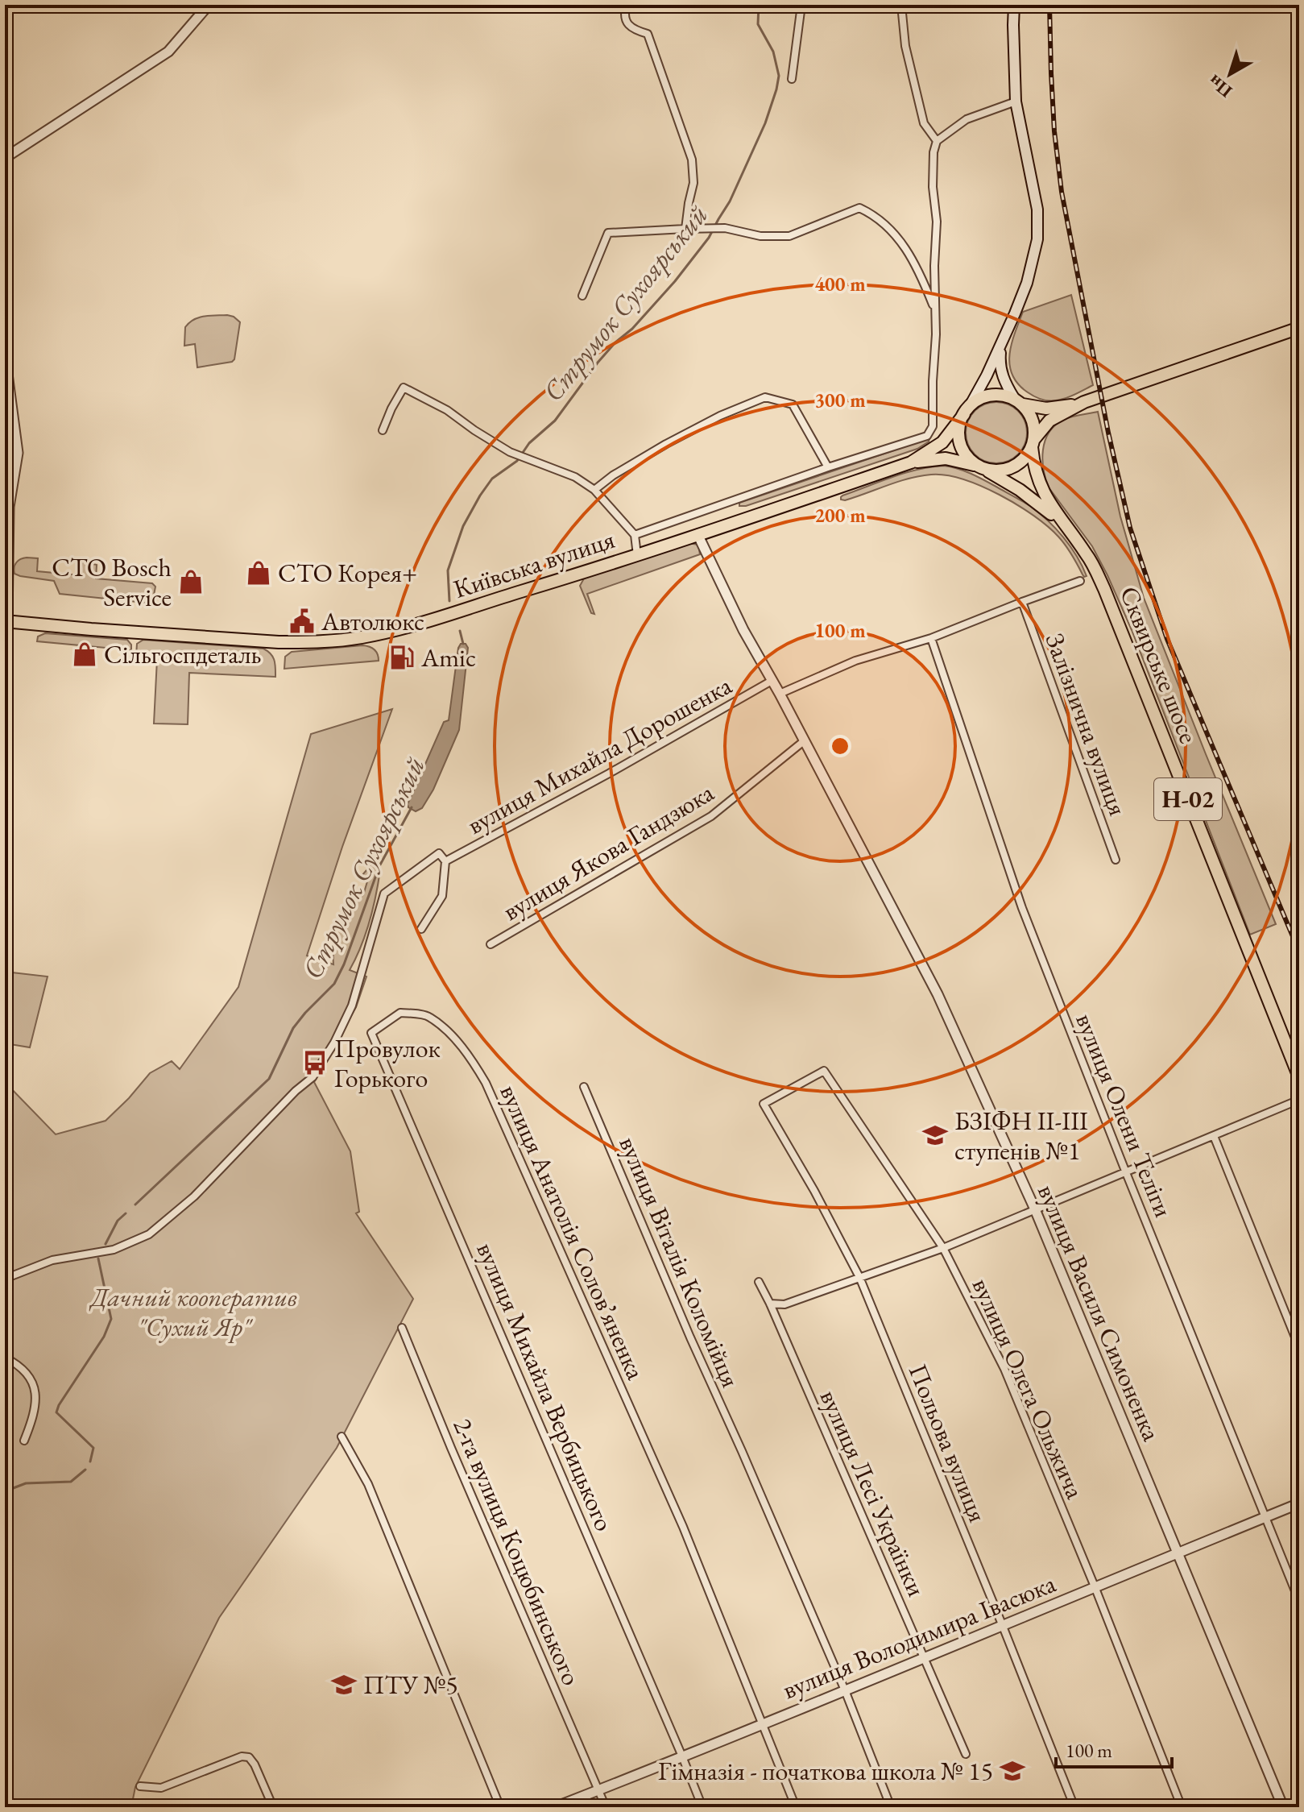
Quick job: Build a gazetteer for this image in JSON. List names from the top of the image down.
{
  "streets": {
    "main road": ["Київська вулиця", "Сквирське шосе", "Н-02"],
    "street": [
      "Залізнична вулиця",
      "вулиця Михайла Дорошенка",
      "вулиця Якова Гандзюка",
      "вулиця Олени Теліги",
      "вулиця Анатолія Соловʼяненка",
      "вулиця Віталія Коломійця",
      "вулиця Василя Симоненка",
      "вулиця Михайла Вербицького",
      "вулиця Олега Ольжича",
      "Польова вулиця",
      "вулиця Лесі Українки",
      "2-га вулиця Коцюбинського",
      "вулиця Володимира Івасюка"
    ]
  },
  "crossings": [
    ["Київська вулиця", "Сквирське шосе"],
    ["Київська вулиця", "Н-02"],
    ["Київська вулиця", "вулиця Василя Симоненка"],
    ["Сквирське шосе", "Н-02"],
    ["вулиця Михайла Дорошенка", "вулиця Василя Симоненка"],
    ["вулиця Якова Гандзюка", "вулиця Василя Симоненка"],
    ["вулиця Олени Теліги", "вулиця Володимира Івасюка"],
    ["вулиця Анатолія Соловʼяненка", "вулиця Михайла Вербицького"],
    ["вулиця Анатолія Соловʼяненка", "вулиця Володимира Івасюка"],
    ["вулиця Віталія Коломійця", "вулиця Володимира Івасюка"],
    ["вулиця Василя Симоненка", "вулиця Володимира Івасюка"],
    ["вулиця Михайла Вербицького", "вулиця Володимира Івасюка"],
    ["вулиця Олега Ольжича", "Польова вулиця"],
    ["вулиця Олега Ольжича", "вулиця Володимира Івасюка"],
    ["Польова вулиця", "вулиця Володимира Івасюка"],
    ["вулиця Лесі Українки", "вулиця Володимира Івасюка"],
    ["2-га вулиця Коцюбинського", "вулиця Володимира Івасюка"]
  ],
  "water": ["Струмок Сухоярський"],
  "parks": ["Дачний кооператив \"Сухий Яр\""],
  "places": {
    "shop": ["СТО Корея+", "СТО Bosch Service", "Сільгоспдеталь"],
    "public building": ["Автолюкс"],
    "fuel station": ["Amic"],
    "bus stop": ["Провулок Горького"],
    "school or university": ["БЗІФН ІІ-ІІІ ступенів №1", "ПТУ №5", "Гімназія - початкова школа № 15"]
  },
  "scale_bar": "100 m",
  "north": "bottom left",
  "rings": [
    "400 m",
    "300 m",
    "200 m",
    "100 m"
  ]
}
